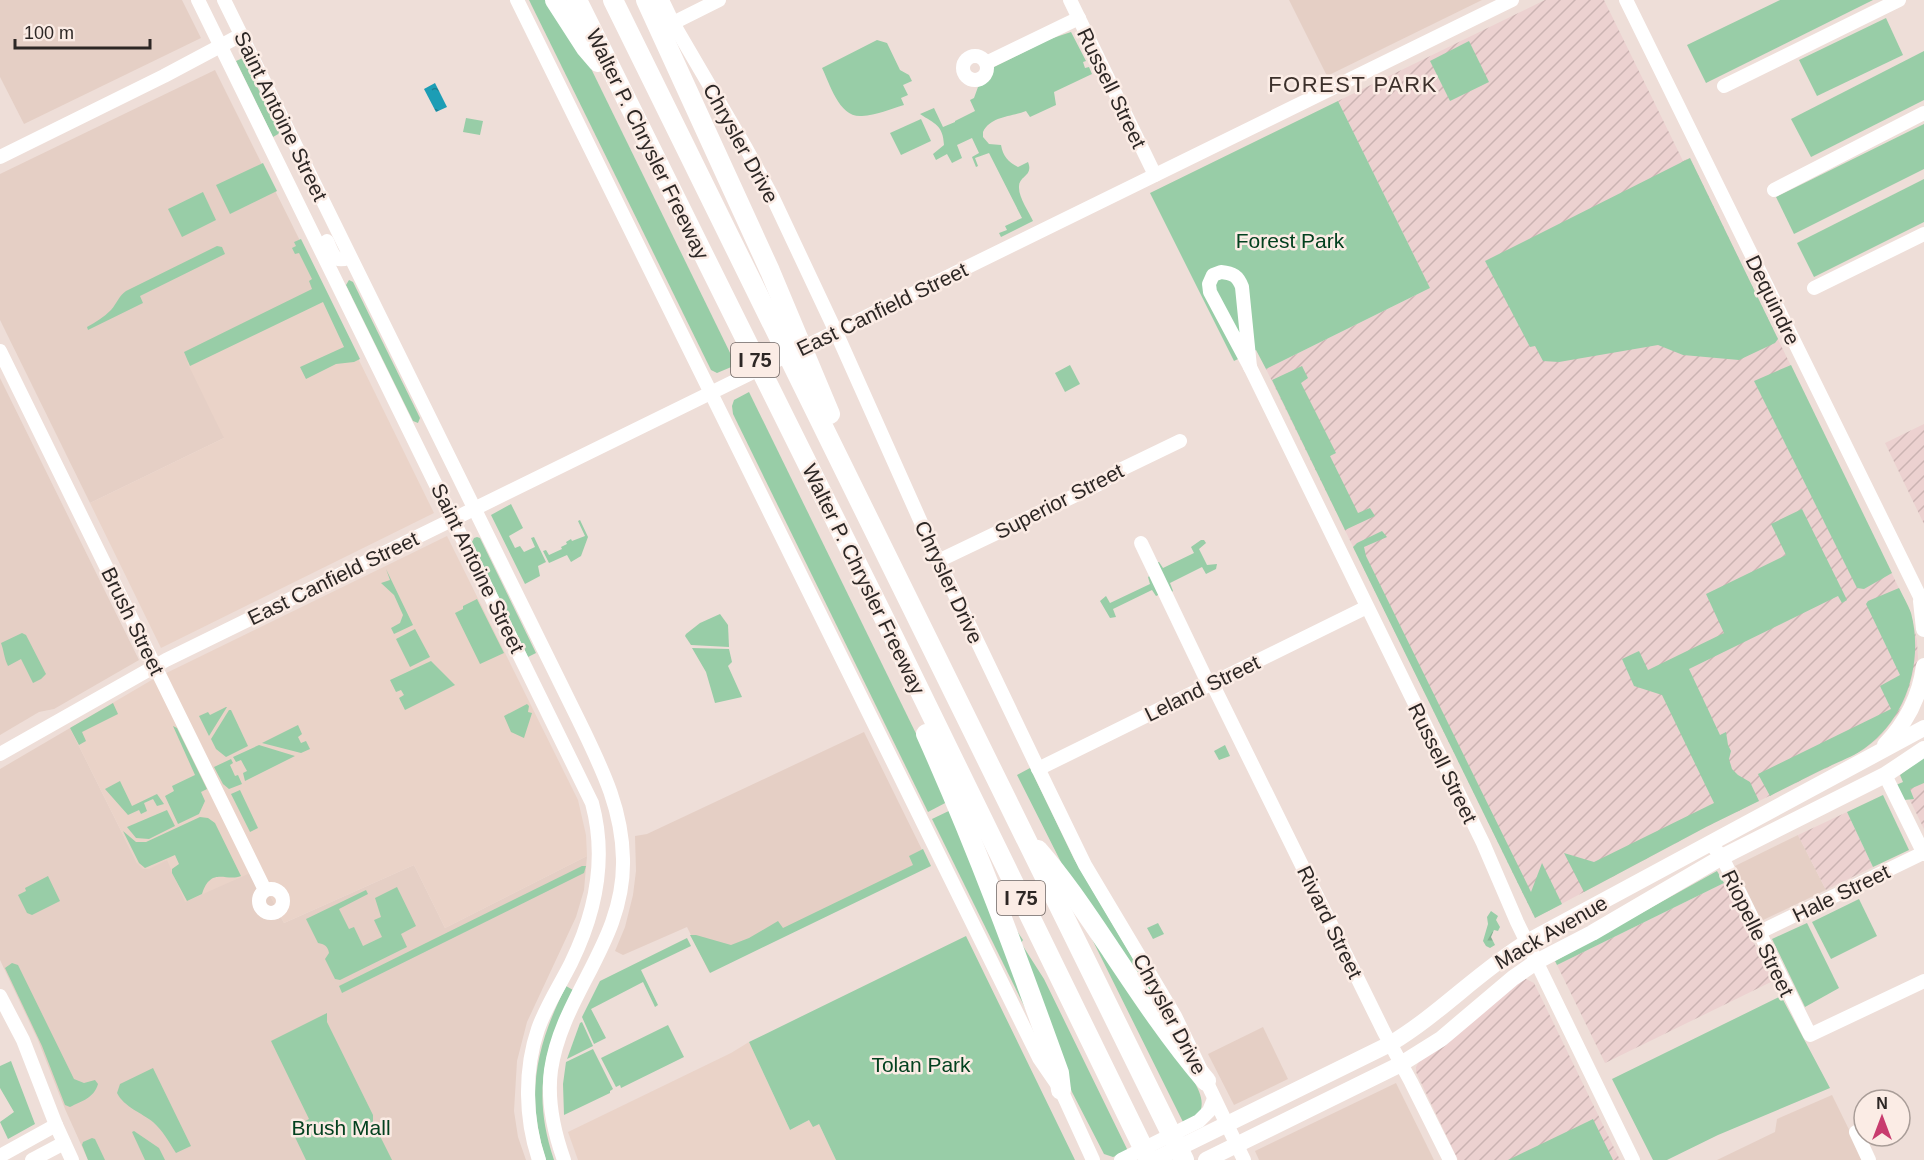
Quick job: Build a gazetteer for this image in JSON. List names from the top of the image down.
{
  "streets": {
    "highway": ["Walter P. Chrysler Freeway", "I 75"],
    "main road": ["Mack Avenue"],
    "street": [
      "Russell Street",
      "Saint Antoine Street",
      "Chrysler Drive",
      "Dequindre",
      "East Canfield Street",
      "Superior Street",
      "Brush Street",
      "Leland Street",
      "Hale Street",
      "Rivard Street",
      "Riopelle Street"
    ]
  },
  "crossings": [
    ["Russell Street", "East Canfield Street"],
    ["Russell Street", "Leland Street"],
    ["Russell Street", "Mack Avenue"],
    ["Saint Antoine Street", "East Canfield Street"],
    ["Chrysler Drive", "East Canfield Street"],
    ["Chrysler Drive", "Superior Street"],
    ["Chrysler Drive", "Leland Street"],
    ["Chrysler Drive", "Mack Avenue"],
    ["Walter P. Chrysler Freeway", "Mack Avenue"],
    ["East Canfield Street", "Brush Street"],
    ["Leland Street", "Rivard Street"],
    ["Hale Street", "Riopelle Street"],
    ["Rivard Street", "Mack Avenue"],
    ["Mack Avenue", "Riopelle Street"]
  ],
  "districts": ["FOREST PARK"],
  "parks": ["Forest Park", "Tolan Park", "Brush Mall"],
  "scale_bar": "100 m",
  "north": "top"
}
